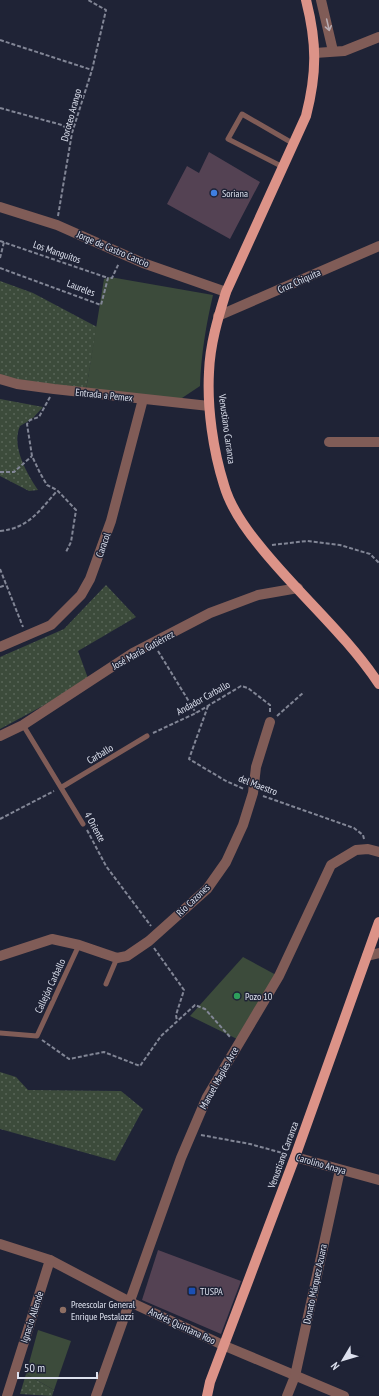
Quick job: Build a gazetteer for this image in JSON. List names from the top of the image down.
{
  "streets": {
    "main road": ["Venustiano Carranza"],
    "street": [
      "Jorge de Castro Cancio",
      "Cruz Chiquita",
      "Entrada a Pemex",
      "Caracol",
      "José María Gutiérrez",
      "Río Cazones",
      "Manuel Maples Arce",
      "Carolino Anaya",
      "Donato Márquez Azuara",
      "Ignacio Allende",
      "Andrés Quintana Roo"
    ],
    "lane": ["Carballo", "4 Oriente", "Callejón Carballo"],
    "path": [
      "Doroteo Arango",
      "Los Manguitos",
      "Laureles",
      "Andador Carballo",
      "del Maestro"
    ]
  },
  "crossings": [
    ["Doroteo Arango", "Jorge de Castro Cancio"],
    ["Jorge de Castro Cancio", "Laureles"],
    ["Jorge de Castro Cancio", "Venustiano Carranza"],
    ["Los Manguitos", "Laureles"],
    ["Cruz Chiquita", "Venustiano Carranza"],
    ["Entrada a Pemex", "Venustiano Carranza"],
    ["Entrada a Pemex", "Caracol"],
    ["Venustiano Carranza", "José María Gutiérrez"],
    ["Venustiano Carranza", "Carolino Anaya"],
    ["Venustiano Carranza", "Andrés Quintana Roo"],
    ["José María Gutiérrez", "4 Oriente"],
    ["Andador Carballo", "Carballo"],
    ["Andador Carballo", "del Maestro"],
    ["Andador Carballo", "Río Cazones"],
    ["Carballo", "4 Oriente"],
    ["del Maestro", "Río Cazones"],
    ["del Maestro", "Manuel Maples Arce"],
    ["4 Oriente", "Río Cazones"],
    ["Manuel Maples Arce", "Carolino Anaya"],
    ["Manuel Maples Arce", "Andrés Quintana Roo"],
    ["Carolino Anaya", "Donato Márquez Azuara"],
    ["Donato Márquez Azuara", "Andrés Quintana Roo"],
    ["Ignacio Allende", "Andrés Quintana Roo"]
  ],
  "places": {
    "other": ["Soriana", "Pozo 10", "Preescolar General Enrique Pestalozzi"],
    "transit": ["TUSPA"]
  },
  "scale_bar": "50 m",
  "north": "bottom left"
}
